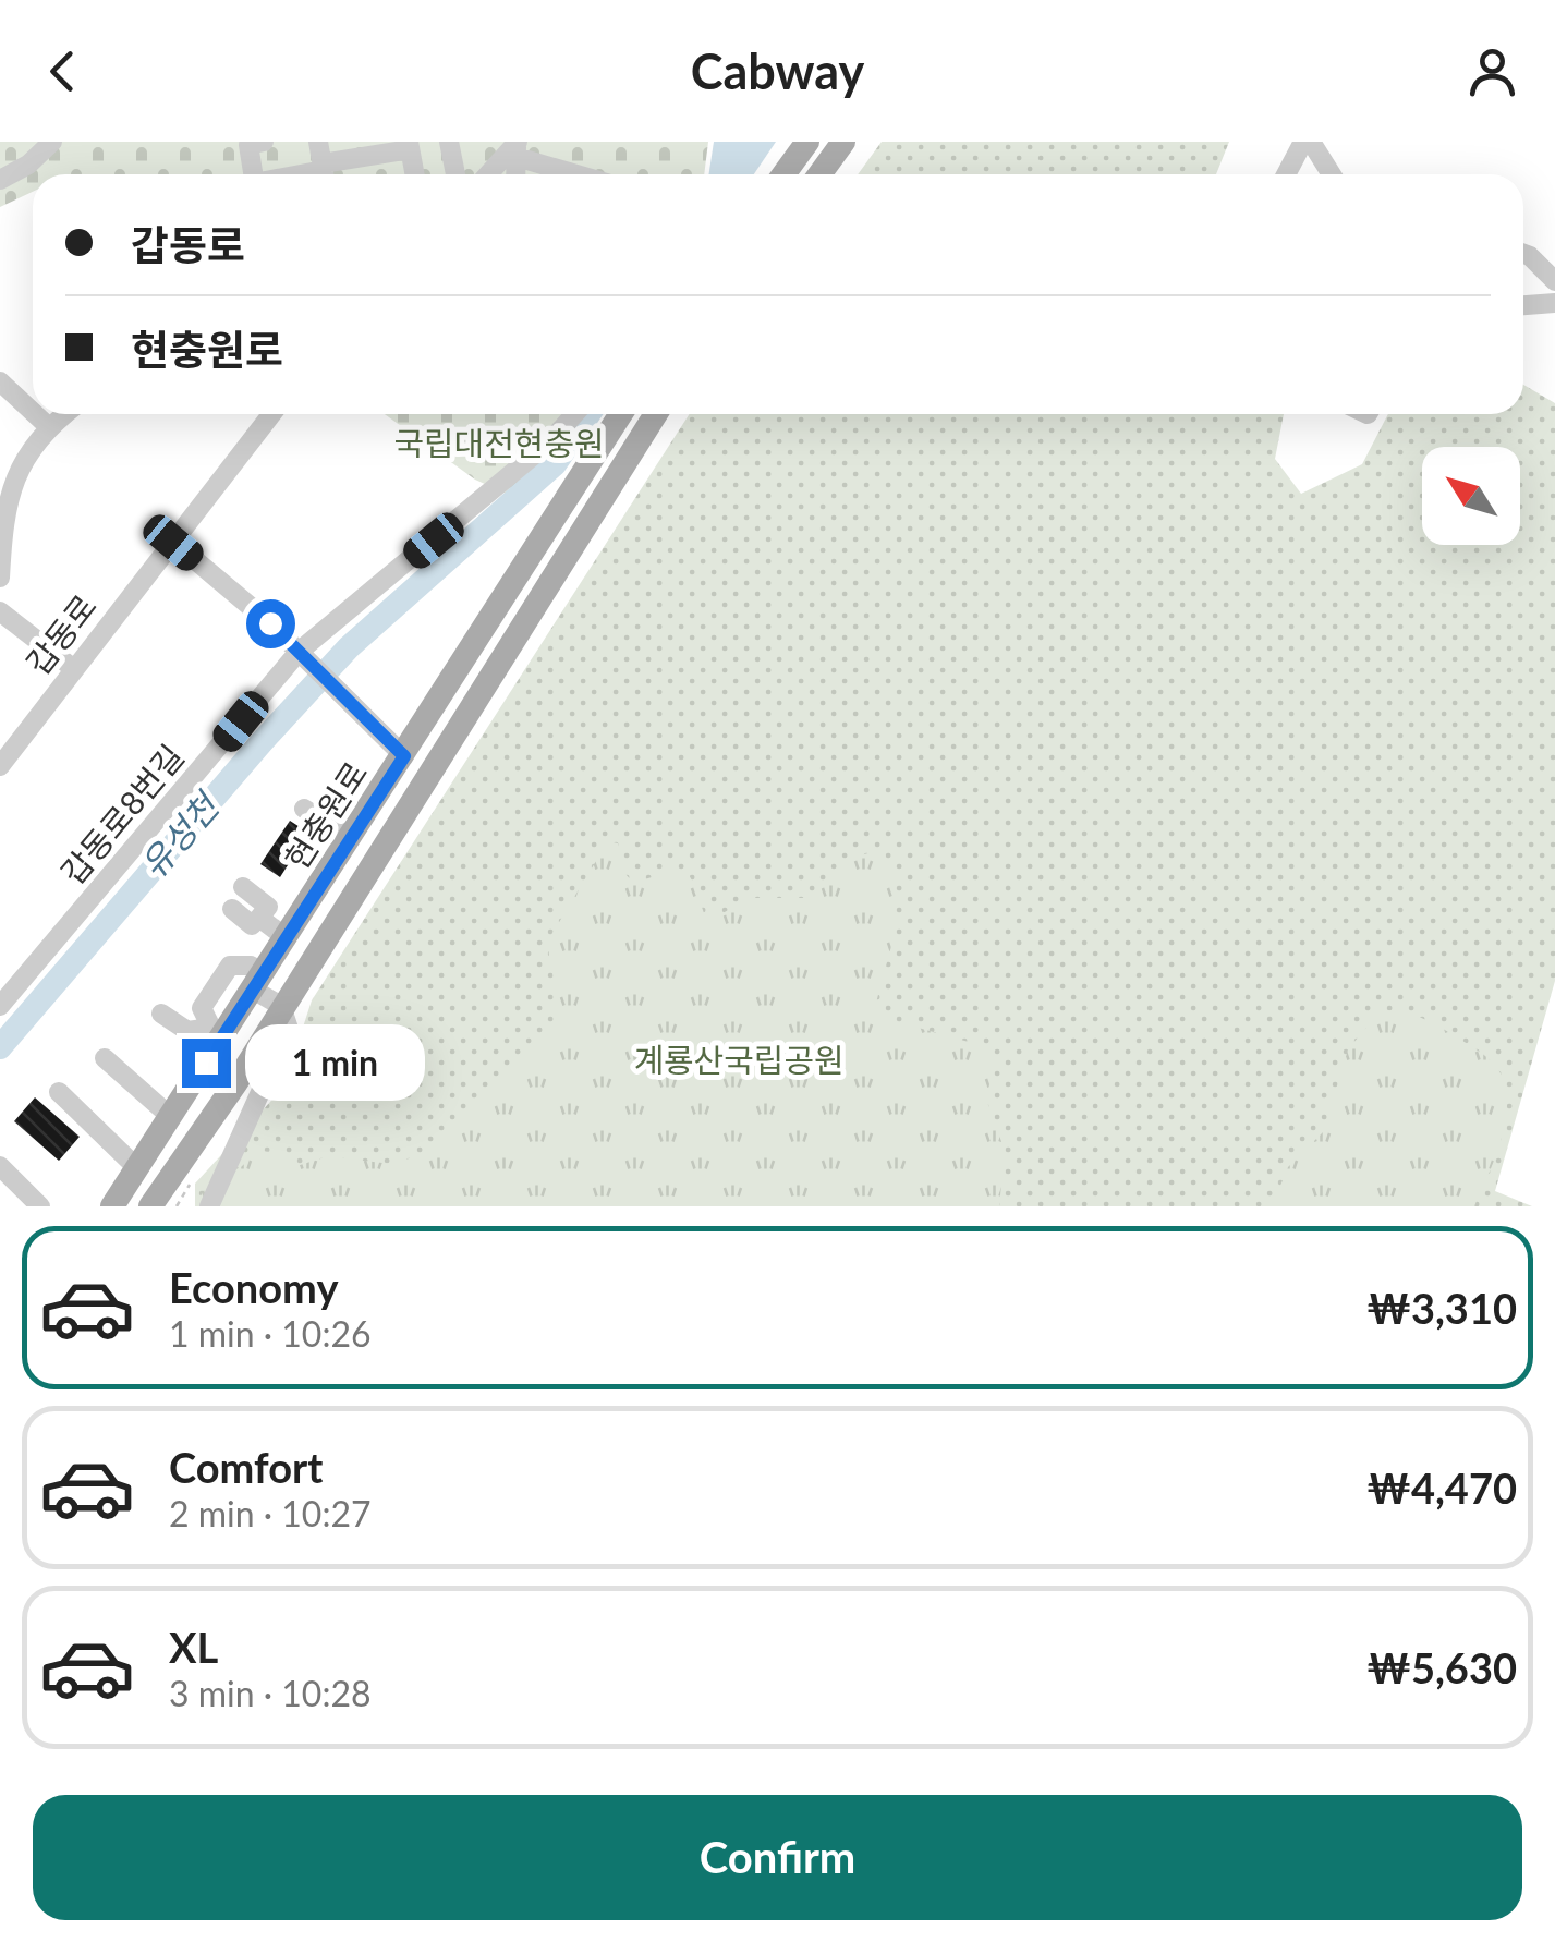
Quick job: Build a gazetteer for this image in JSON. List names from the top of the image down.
{
  "streets": {
    "main road": ["현충원로"],
    "street": ["갑동로", "갑동로8번길"]
  },
  "water": ["유성천"],
  "parks": ["국립대전현충원", "계룡산국립공원"],
  "north": "top left",
  "page": {
    "header": "Cabway",
    "banner": ["갑동로", "현충원로"],
    "bubble": "1 min",
    "list": [
      {
        "name": "Economy",
        "note": "1 min · 10:26",
        "value": "₩3,310"
      },
      {
        "name": "Comfort",
        "note": "2 min · 10:27",
        "value": "₩4,470"
      },
      {
        "name": "XL",
        "note": "3 min · 10:28",
        "value": "₩5,630"
      }
    ],
    "buttons": "Confirm"
  }
}
